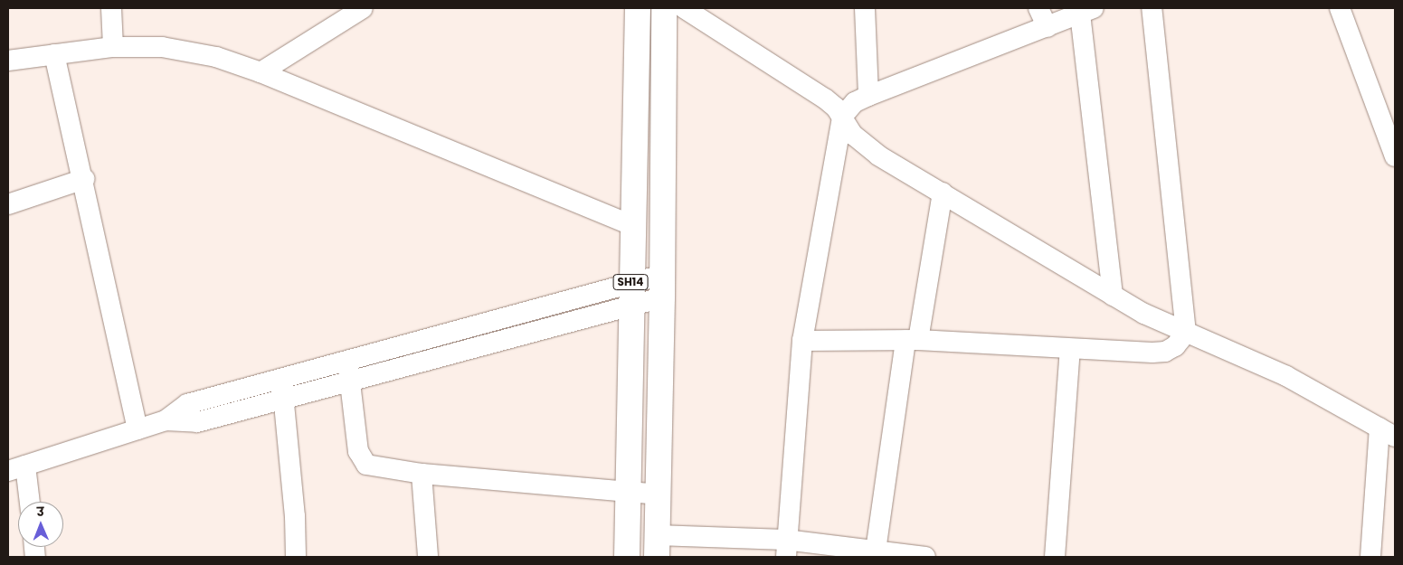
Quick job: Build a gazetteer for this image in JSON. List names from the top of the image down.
{
  "streets": {
    "main road": ["SH14"]
  },
  "north": "top"
}
